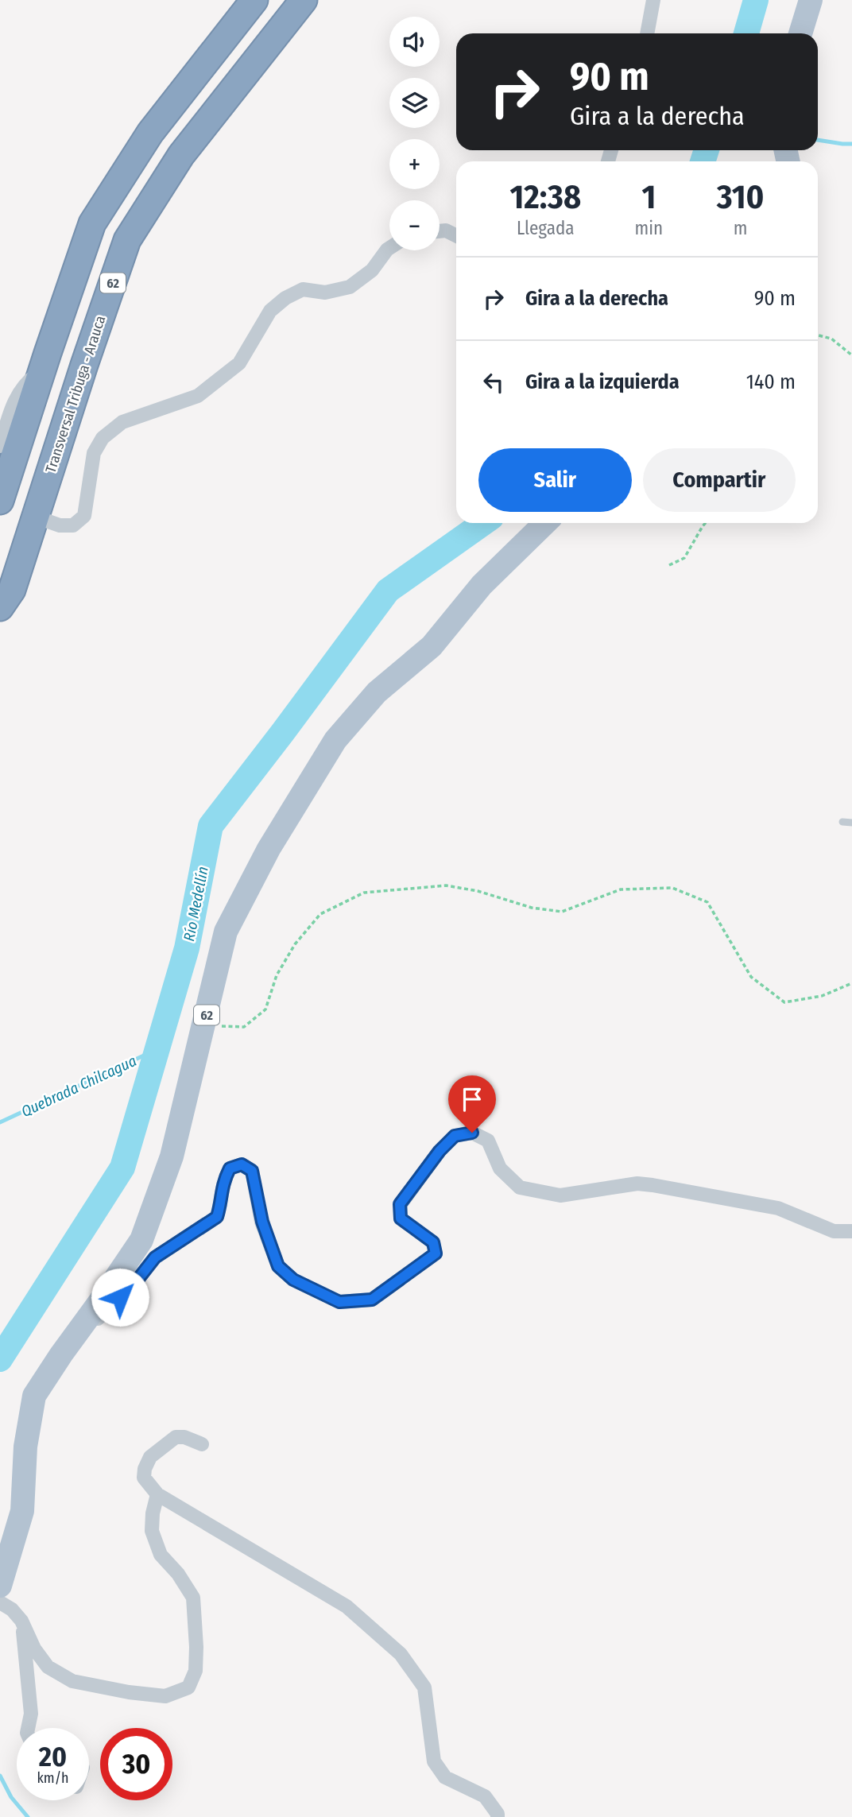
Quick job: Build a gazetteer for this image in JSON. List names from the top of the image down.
{
  "streets": {
    "highway": ["62", "Transversal Tribuga - Arauca"]
  },
  "water": ["Río Medellín", "Quebrada Chilcagua"],
  "page": {
    "map_buttons": ["+", "−"],
    "turn": ["90 m", "Gira a la derecha"],
    "eta": [
      "12:38",
      "Llegada",
      "1",
      "min",
      "310",
      "m"
    ],
    "list": [
      {
        "name": "Gira a la derecha",
        "value": "90 m"
      },
      {
        "name": "Gira a la izquierda",
        "value": "140 m"
      }
    ],
    "buttons": ["Salir", "Compartir"],
    "speed": "20 km/h",
    "limit": "30"
  }
}
